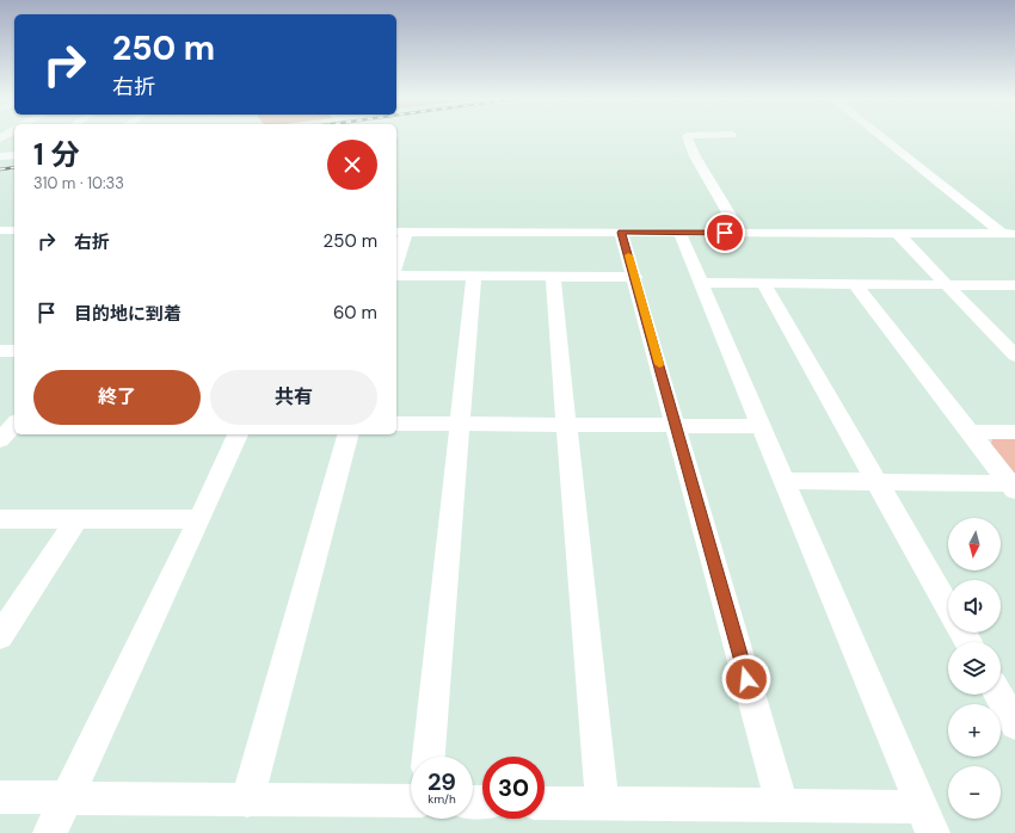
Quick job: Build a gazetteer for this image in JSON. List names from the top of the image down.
{
  "north": "bottom",
  "page": {
    "turn": ["250 m", "右折"],
    "heading": ["1 分", "310 m · 10:33"],
    "list": [
      {
        "name": "右折",
        "value": "250 m"
      },
      {
        "name": "目的地に到着",
        "value": "60 m"
      }
    ],
    "buttons": ["終了", "共有"],
    "map_buttons": ["+", "−"],
    "speed": "29 km/h",
    "limit": "30"
  }
}
